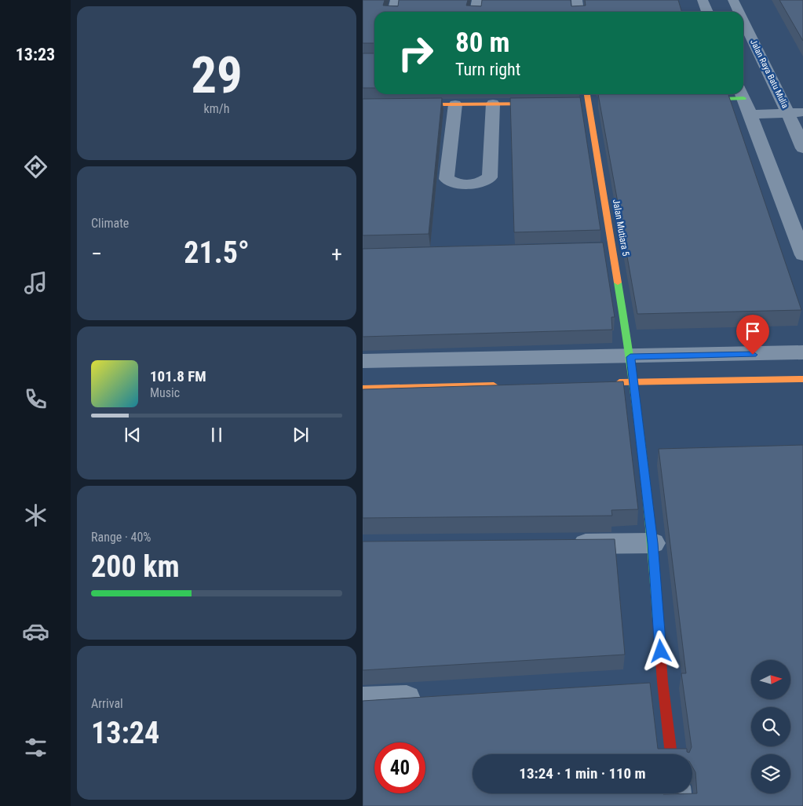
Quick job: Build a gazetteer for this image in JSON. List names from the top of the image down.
{
  "streets": {
    "street": ["Jalan Raya Batu Mulia", "Jalan Mutiara 5"]
  },
  "north": "right",
  "page": {
    "tabs": "13:23",
    "tile": [
      ["29", "km/h"],
      "Climate",
      ["Range · 40%", "200 km"],
      ["Arrival", "13:24"]
    ],
    "turn": ["80 m", "Turn right"],
    "heat": ["−", "21.5°", "+"],
    "song": ["101.8 FM", "Music"],
    "limit": "40",
    "trip": "13:24 · 1 min · 110 m"
  }
}
